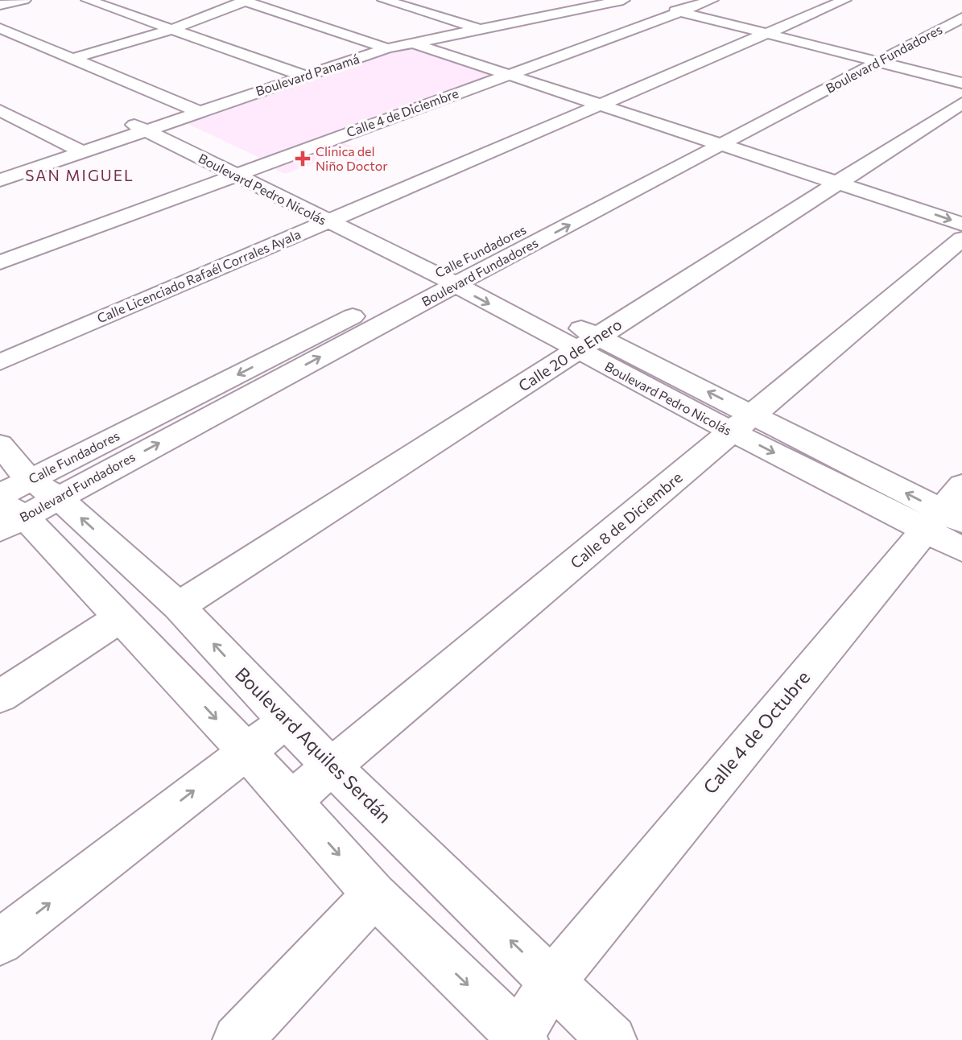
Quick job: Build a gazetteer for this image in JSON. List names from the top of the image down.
{
  "streets": {
    "street": [
      "Boulevard Fundadores",
      "Boulevard Panamá",
      "Calle 4 de Diciembre",
      "Boulevard Pedro Nicolás",
      "Calle Fundadores",
      "Calle Licenciado Rafaél Corrales Ayala",
      "Calle 20 de Enero",
      "Calle 8 de Diciembre",
      "Calle 4 de Octubre",
      "Boulevard Aquiles Serdán"
    ]
  },
  "crossings": [
    ["Boulevard Fundadores", "Boulevard Pedro Nicolás"],
    ["Boulevard Fundadores", "Calle Fundadores"],
    ["Boulevard Fundadores", "Boulevard Aquiles Serdán"],
    ["Boulevard Panamá", "Boulevard Pedro Nicolás"],
    ["Calle 4 de Diciembre", "Boulevard Pedro Nicolás"],
    ["Boulevard Pedro Nicolás", "Calle Fundadores"],
    ["Boulevard Pedro Nicolás", "Calle Licenciado Rafaél Corrales Ayala"],
    ["Boulevard Pedro Nicolás", "Calle 20 de Enero"],
    ["Boulevard Pedro Nicolás", "Calle 8 de Diciembre"],
    ["Boulevard Pedro Nicolás", "Calle 4 de Octubre"],
    ["Calle Fundadores", "Boulevard Aquiles Serdán"],
    ["Calle 20 de Enero", "Boulevard Aquiles Serdán"],
    ["Calle 8 de Diciembre", "Boulevard Aquiles Serdán"],
    ["Calle 4 de Octubre", "Boulevard Aquiles Serdán"]
  ],
  "one_way": ["Boulevard Fundadores", "Calle Fundadores"],
  "districts": ["SAN MIGUEL"],
  "places": {
    "health": ["Clinica del Niño Doctor"]
  }
}
